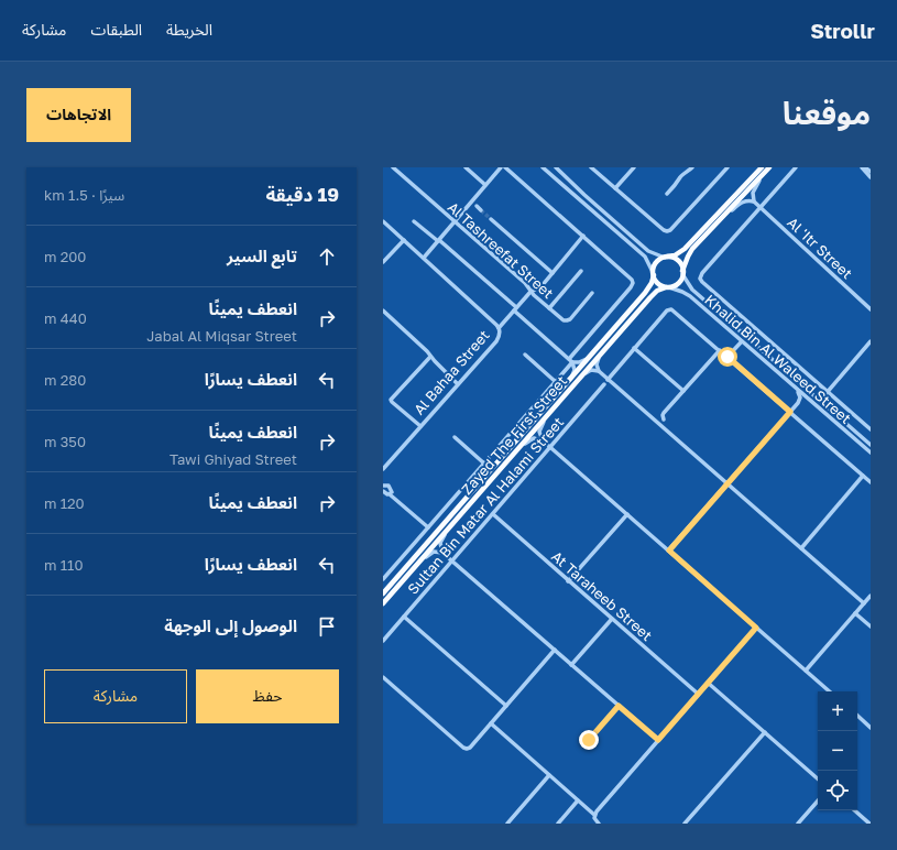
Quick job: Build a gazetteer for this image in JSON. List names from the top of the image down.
{
  "streets": {
    "main road": ["Zayed The First Street"],
    "street": [
      "Al 'Itr Street",
      "Al Tashreefat Street",
      "Khalid Bin Al Waleed Street",
      "Al Bahaa Street",
      "Sultan Bin Matar Al Halami Street",
      "At Taraheeb Street"
    ]
  },
  "crossings": [
    ["Khalid Bin Al Waleed Street", "Zayed The First Street"],
    ["Sultan Bin Matar Al Halami Street", "At Taraheeb Street"]
  ],
  "page": {
    "header": "Strollr",
    "nav": ["الخريطة", "الطبقات", "مشاركة"],
    "title": "موقعنا",
    "buttons": [
      "الاتجاهات",
      ["حفظ", "مشاركة"]
    ],
    "heading": ["19 دقيقة", "سيرًا · 1.5 km"],
    "list": [
      ["تابع السير", "200 m"],
      ["انعطف يمينًا", "Jabal Al Miqsar Street", "440 m"],
      ["انعطف يسارًا", "280 m"],
      ["انعطف يمينًا", "Tawi Ghiyad Street", "350 m"],
      ["انعطف يمينًا", "120 m"],
      ["انعطف يسارًا", "110 m"],
      "الوصول إلى الوجهة"
    ],
    "map_buttons": ["+", "−"]
  }
}
